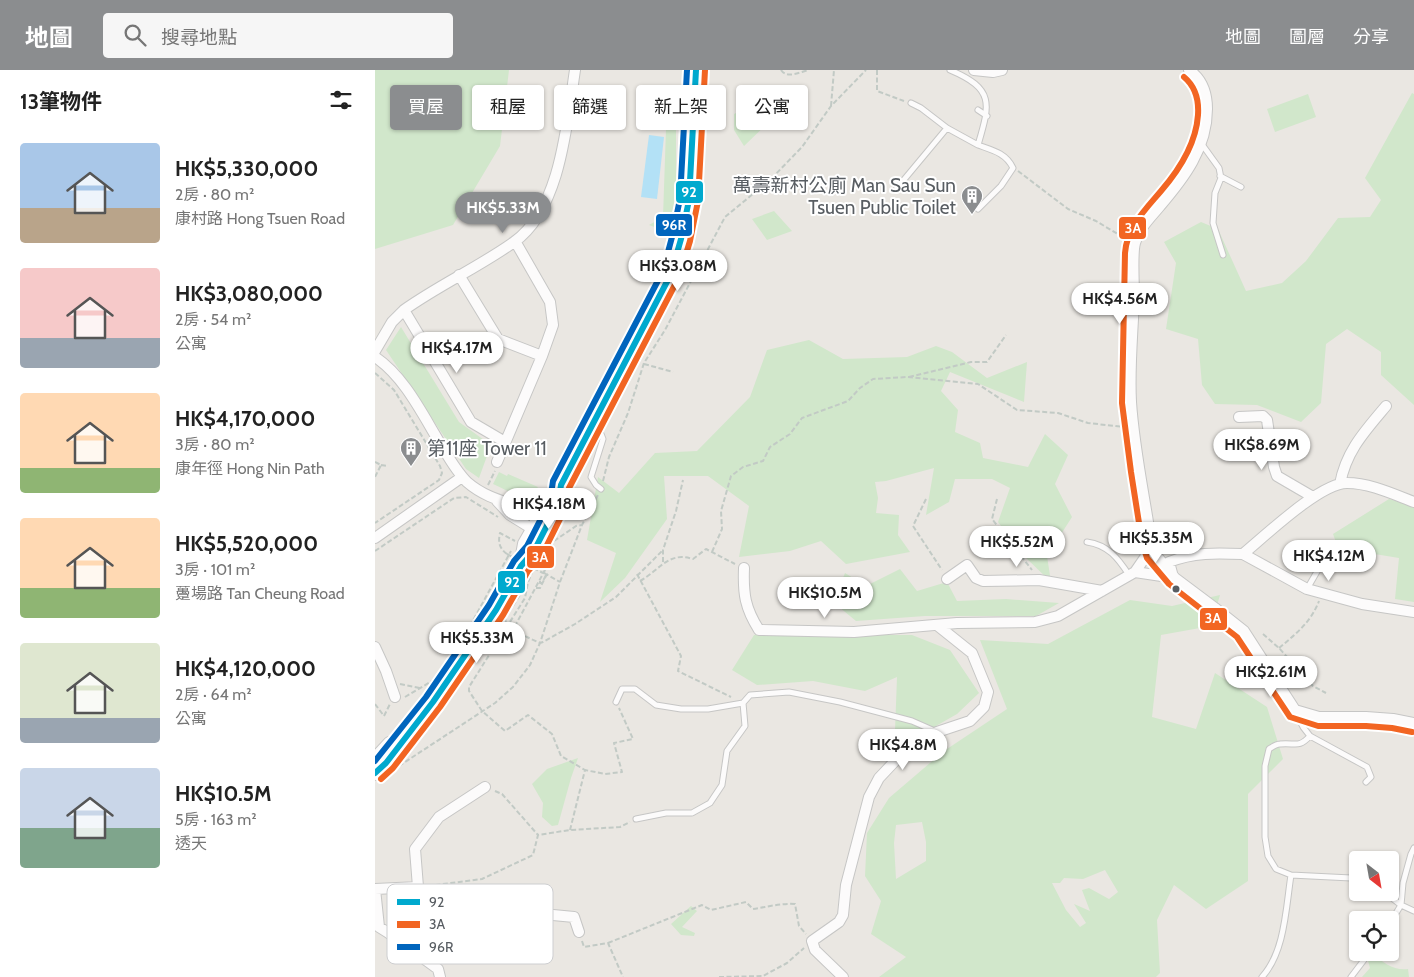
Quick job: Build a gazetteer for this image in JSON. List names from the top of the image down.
{
  "places": {
    "building": ["萬壽新村公廁 Man Sau Sun Tsuen Public Toilet", "第11座 Tower 11"]
  },
  "lines": ["transit line 92", "transit line 3A", "transit line 96R"],
  "legend": ["92", "3A", "96R"],
  "north": "bottom right",
  "page": {
    "header": "地圖",
    "search": "搜尋地點",
    "nav": ["地圖", "圖層", "分享"],
    "heading": "13筆物件",
    "chip": [
      "買屋",
      "租屋",
      "篩選",
      "新上架",
      "公寓"
    ],
    "list": [
      {
        "name": "HK$5,330,000",
        "note": "2房 · 80 m² · 康村路 Hong Tsuen Road"
      },
      {
        "name": "HK$3,080,000",
        "note": "2房 · 54 m² · 公寓"
      },
      {
        "name": "HK$4,170,000",
        "note": "3房 · 80 m² · 康年徑 Hong Nin Path"
      },
      {
        "name": "HK$5,520,000",
        "note": "3房 · 101 m² · 躉場路 Tan Cheung Road"
      },
      {
        "name": "HK$4,120,000",
        "note": "2房 · 64 m² · 公寓"
      },
      {
        "name": "HK$10.5M",
        "note": "5房 · 163 m² · 透天"
      }
    ],
    "price": [
      "HK$5.33M",
      "HK$3.08M",
      "HK$4.56M",
      "HK$4.17M",
      "HK$8.69M",
      "HK$4.18M",
      "HK$5.35M",
      "HK$5.52M",
      "HK$4.12M",
      "HK$10.5M",
      "HK$5.33M",
      "HK$2.61M",
      "HK$4.8M"
    ]
  }
}
